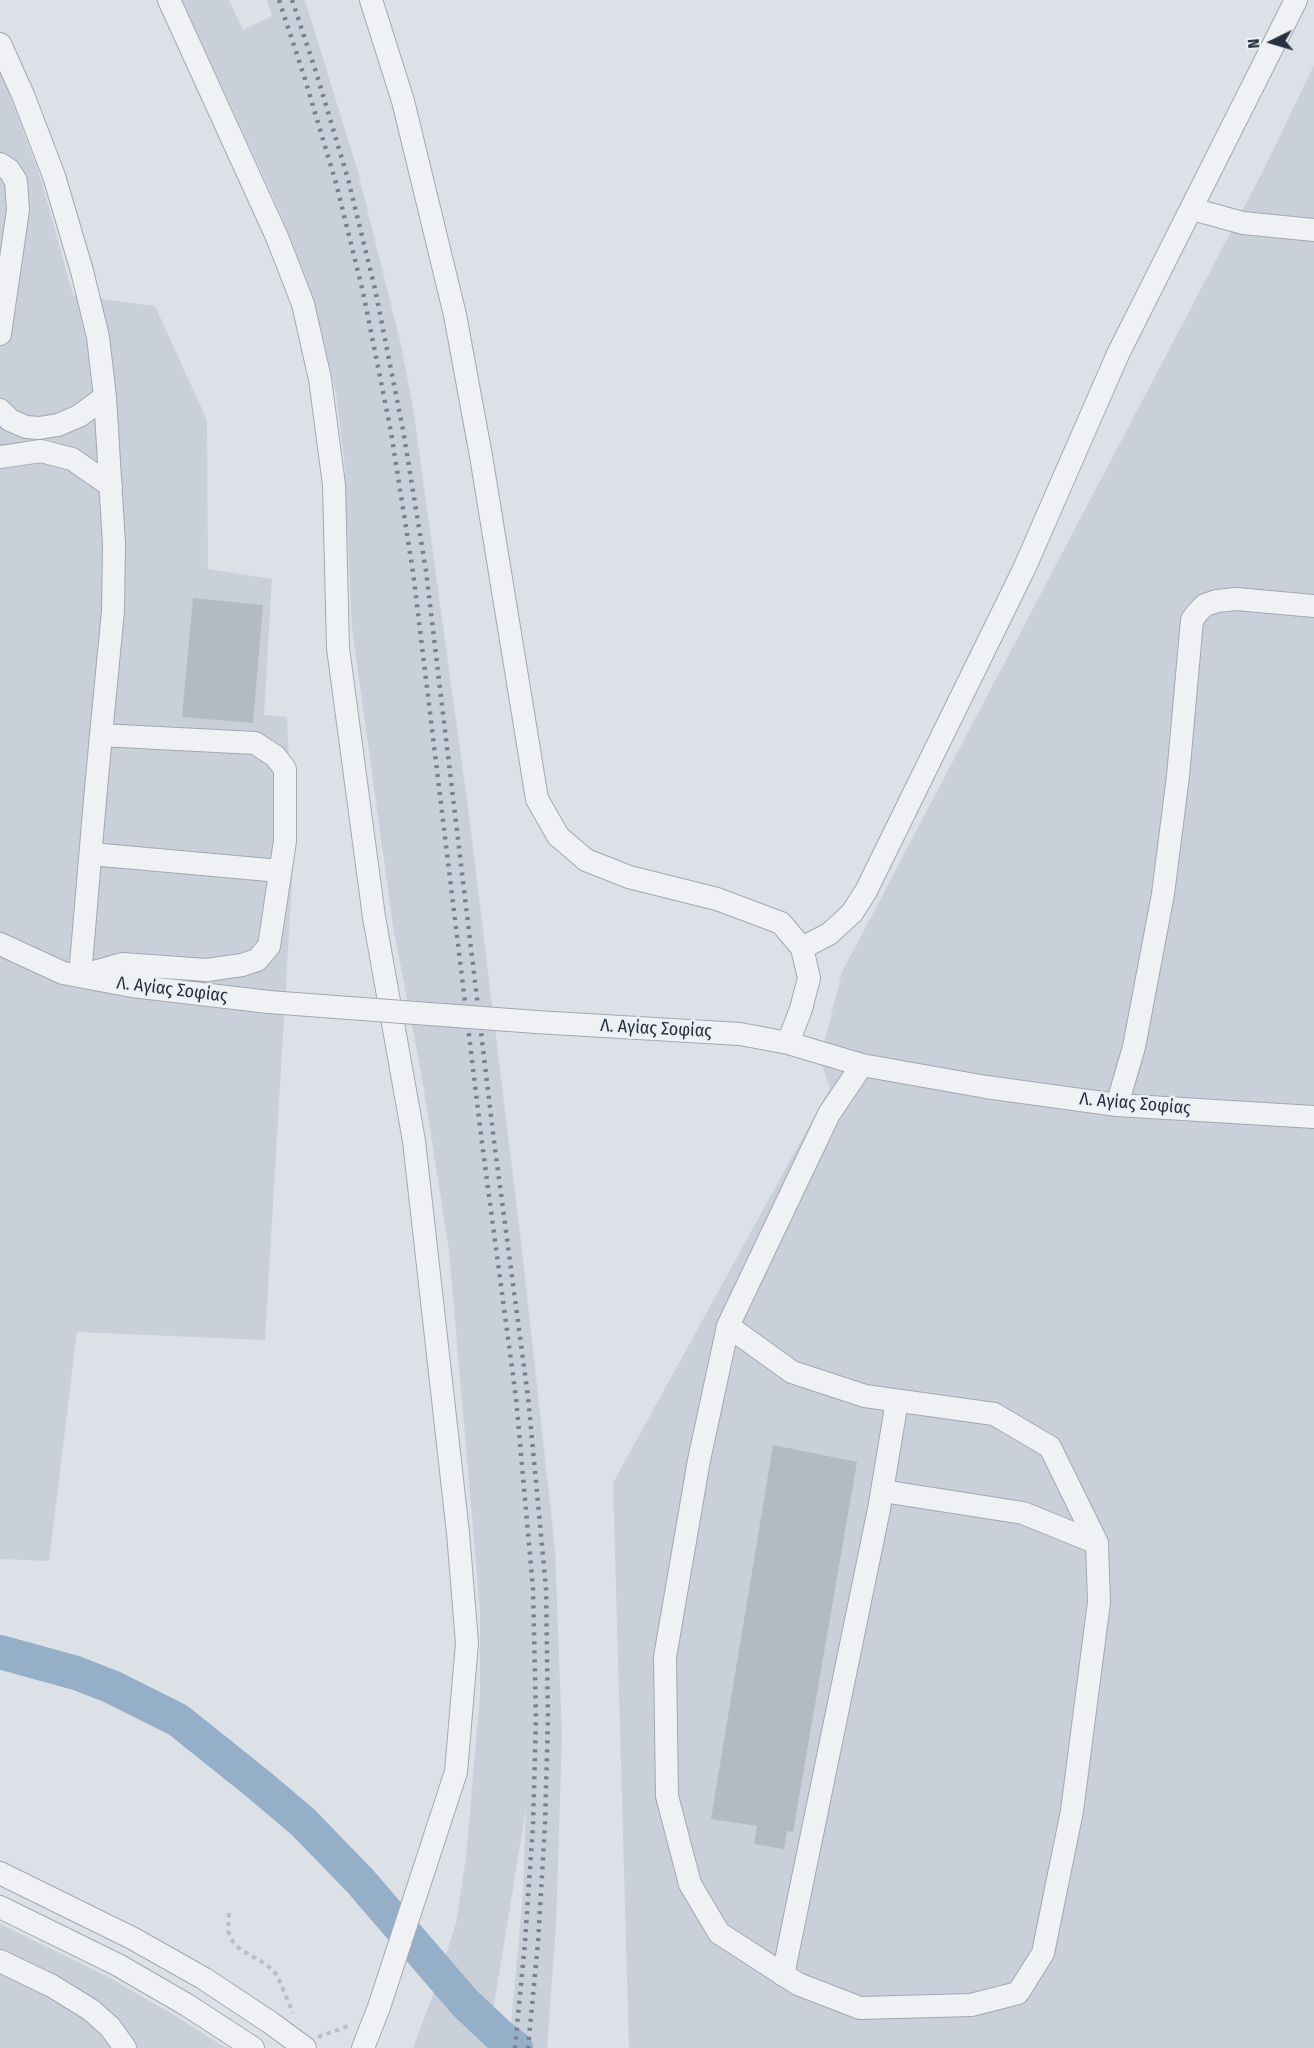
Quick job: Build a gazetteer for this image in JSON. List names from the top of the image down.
{
  "streets": {
    "street": ["Λ. Αγίας Σοφίας"]
  },
  "north": "left"
}
